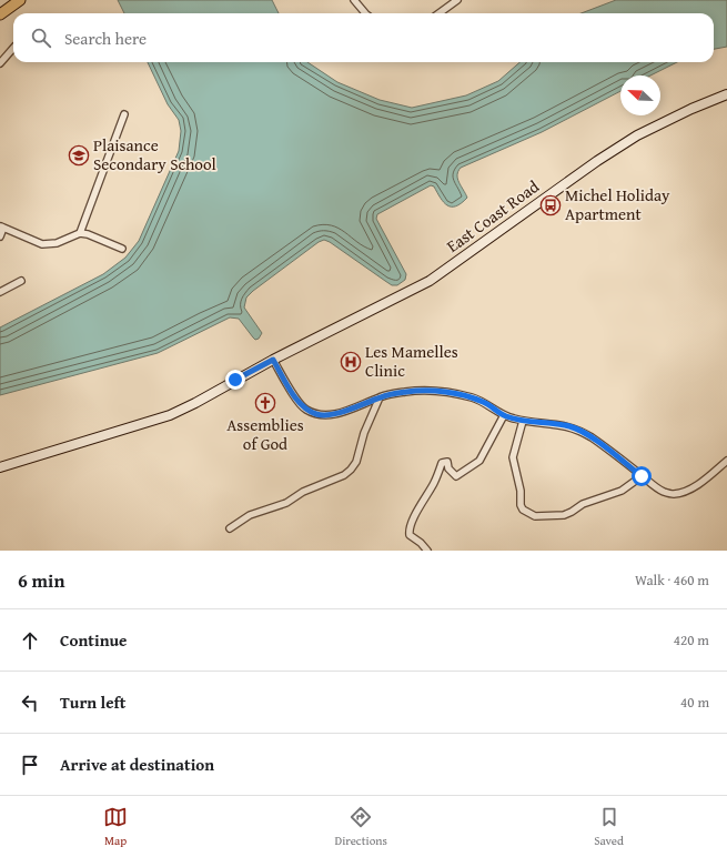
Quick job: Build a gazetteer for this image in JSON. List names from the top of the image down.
{
  "streets": {
    "main road": ["East Coast Road"]
  },
  "places": {
    "school or university": ["Plaisance Secondary School"],
    "bus stop": ["Michel Holiday Apartment"],
    "hospital": ["Les Mamelles Clinic"],
    "church": ["Assemblies of God"]
  },
  "north": "top left",
  "page": {
    "search": "Search here",
    "heading": ["6 min", "Walk · 460 m"],
    "list": [
      ["Continue", "420 m"],
      ["Turn left", "40 m"],
      "Arrive at destination"
    ],
    "nav": ["Map", "Directions", "Saved"]
  }
}
